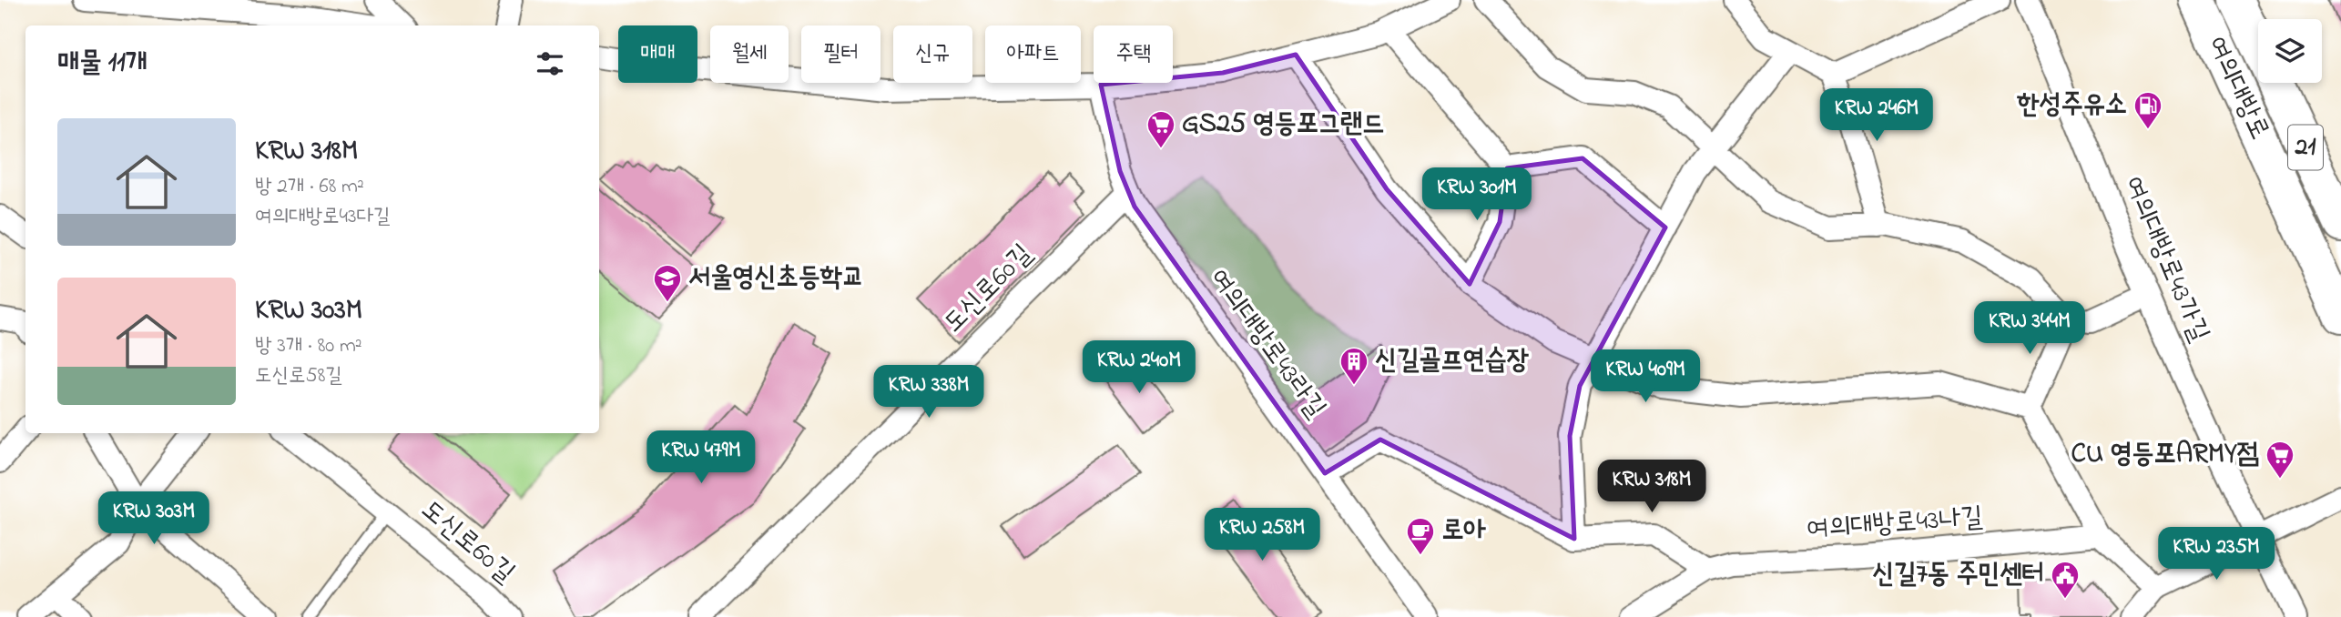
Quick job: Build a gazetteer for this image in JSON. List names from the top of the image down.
{
  "streets": {
    "main road": ["여의대방로", "21"],
    "street": [
      "여의대방로43가길",
      "도신로60길",
      "여의대방로43라길",
      "여의대방로43나길"
    ]
  },
  "crossings": [
    ["도신로60길", "여의대방로43라길"]
  ],
  "places": {
    "fuel station": ["한성주유소"],
    "supermarket": ["GS25 영등포그랜드", "CU 영등포ARMY점"],
    "school or university": ["서울영신초등학교"],
    "building": ["신길골프연습장"],
    "cafe": ["로아"],
    "public building": ["신길7동 주민센터"]
  },
  "page": {
    "chip": [
      "매매",
      "월세",
      "필터",
      "신규",
      "아파트",
      "주택"
    ],
    "heading": "매물 11개",
    "price": [
      "KRW 246M",
      "KRW 301M",
      "KRW 344M",
      "KRW 240M",
      "KRW 409M",
      "KRW 338M",
      "KRW 479M",
      "KRW 318M",
      "KRW 303M",
      "KRW 258M",
      "KRW 235M"
    ],
    "list": [
      {
        "name": "KRW 318M",
        "note": "방 2개 · 68 m² · 여의대방로43다길"
      },
      {
        "name": "KRW 303M",
        "note": "방 3개 · 80 m² · 도신로58길"
      }
    ]
  }
}
